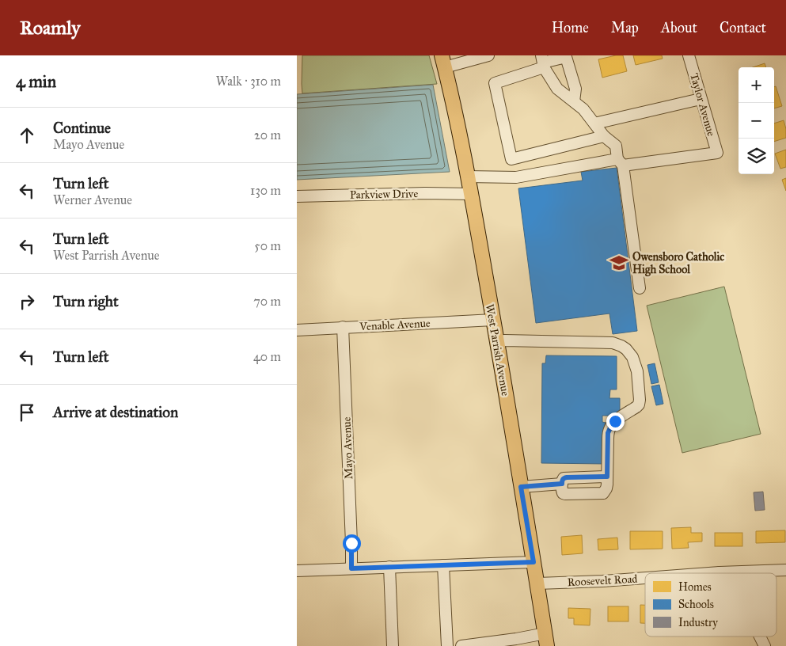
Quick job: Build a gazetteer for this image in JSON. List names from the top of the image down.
{
  "streets": {
    "main road": ["West Parrish Avenue"],
    "street": [
      "Taylor Avenue",
      "Parkview Drive",
      "Venable Avenue",
      "Mayo Avenue",
      "Roosevelt Road"
    ]
  },
  "crossings": [
    ["Parkview Drive", "West Parrish Avenue"],
    ["Venable Avenue", "West Parrish Avenue"],
    ["Venable Avenue", "Mayo Avenue"],
    ["West Parrish Avenue", "Roosevelt Road"]
  ],
  "places": {
    "school or university": ["Owensboro Catholic High School"]
  },
  "legend": ["Homes", "Schools", "Industry"],
  "page": {
    "header": "Roamly",
    "nav": [
      "Home",
      "Map",
      "About",
      "Contact"
    ],
    "heading": ["4 min", "Walk · 310 m"],
    "map_buttons": ["+", "−"],
    "list": [
      ["Continue", "Mayo Avenue", "20 m"],
      ["Turn left", "Werner Avenue", "130 m"],
      ["Turn left", "West Parrish Avenue", "50 m"],
      ["Turn right", "70 m"],
      ["Turn left", "40 m"],
      "Arrive at destination"
    ]
  }
}
